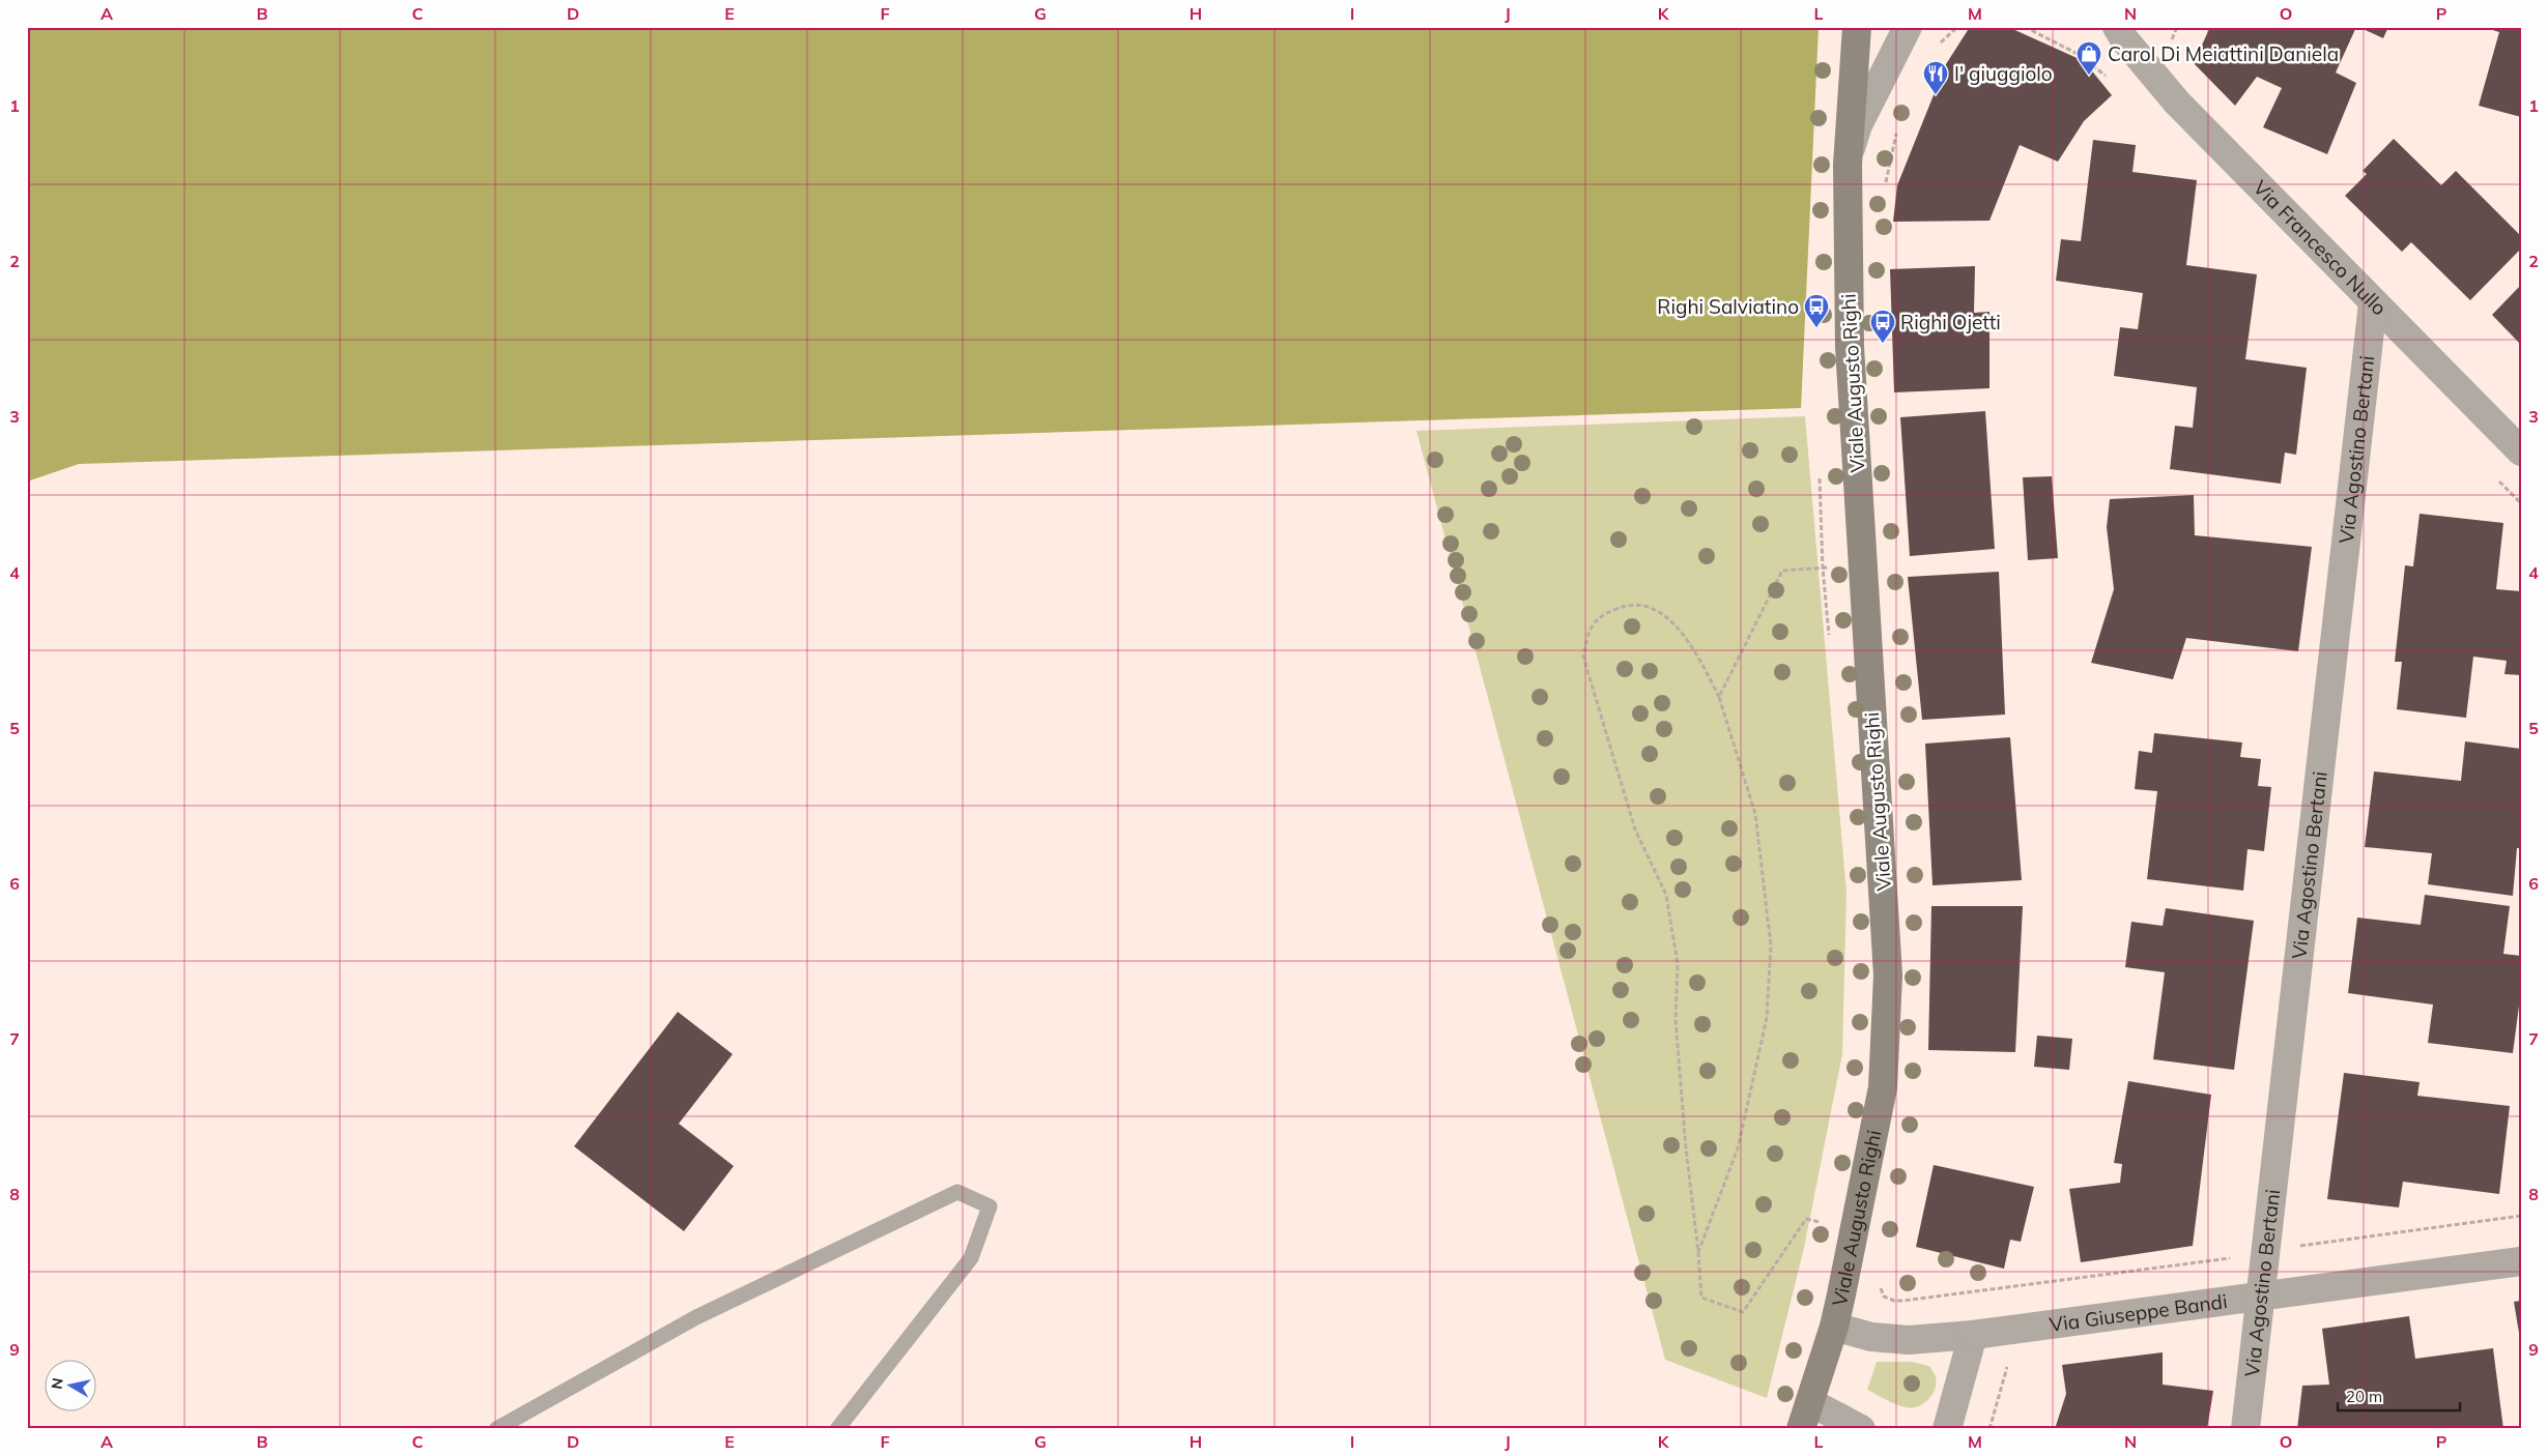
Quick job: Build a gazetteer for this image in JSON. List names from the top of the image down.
{
  "streets": {
    "main road": ["Viale Augusto Righi"],
    "street": ["Via Francesco Nullo", "Via Agostino Bertani", "Via Giuseppe Bandi"]
  },
  "crossings": [
    ["Via Francesco Nullo", "Via Agostino Bertani"],
    ["Viale Augusto Righi", "Via Giuseppe Bandi"],
    ["Via Agostino Bertani", "Via Giuseppe Bandi"]
  ],
  "places": {
    "shop": ["Carol Di Meiattini Daniela"],
    "restaurant": ["I' giuggiolo"],
    "bus stop": ["Righi Salviatino", "Righi Ojetti"]
  },
  "scale_bar": "20 m",
  "north": "left",
  "grid": {
    "columns": [
      "A",
      "B",
      "C",
      "D",
      "E",
      "F",
      "G",
      "H",
      "I",
      "J",
      "K",
      "L",
      "M",
      "N",
      "O",
      "P"
    ],
    "rows": [
      "1",
      "2",
      "3",
      "4",
      "5",
      "6",
      "7",
      "8",
      "9"
    ]
  }
}
